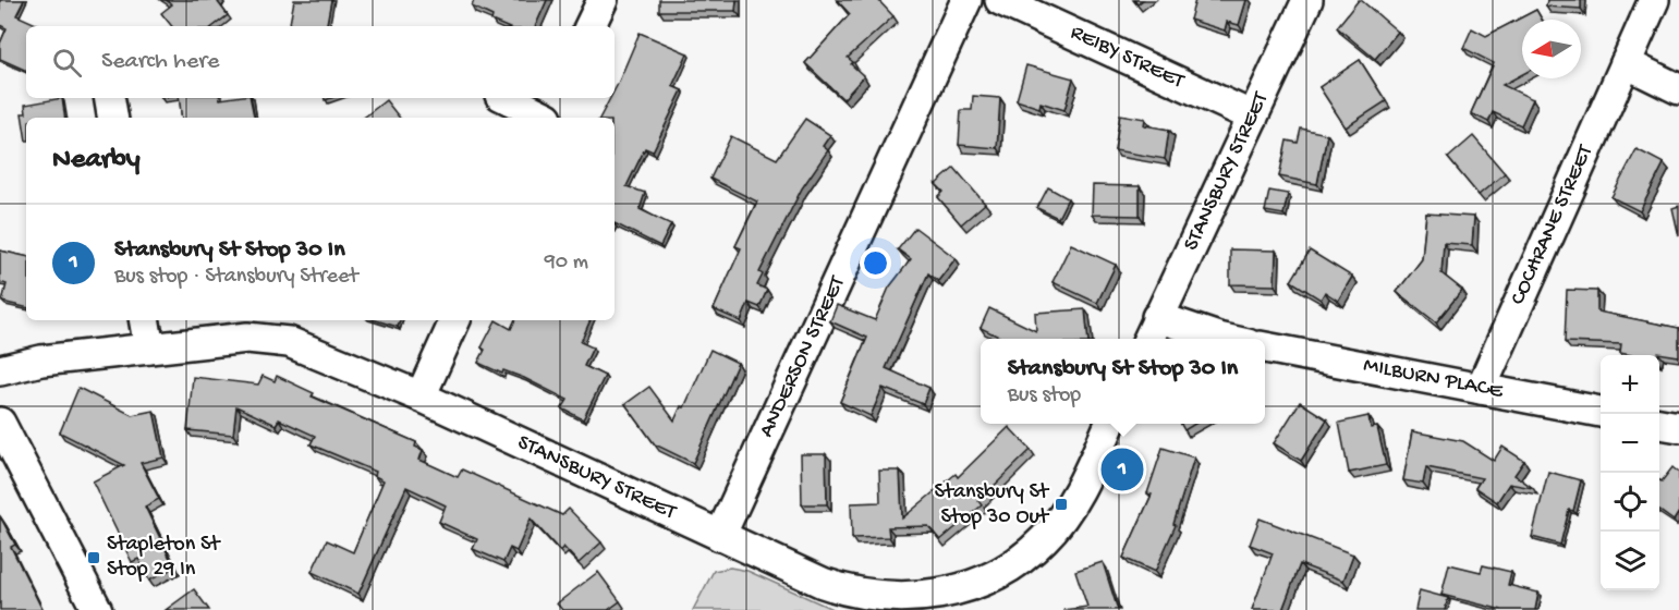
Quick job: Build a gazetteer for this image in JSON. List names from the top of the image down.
{
  "streets": {
    "street": [
      "REIBY STREET",
      "STANSBURY STREET",
      "COCHRANE STREET",
      "ANDERSON STREET",
      "MILBURN PLACE"
    ]
  },
  "crossings": [
    ["REIBY STREET", "STANSBURY STREET"],
    ["STANSBURY STREET", "ANDERSON STREET"],
    ["COCHRANE STREET", "MILBURN PLACE"]
  ],
  "places": {
    "transit": ["Stansbury St Stop 30 Out", "Stapleton St Stop 29 In"]
  },
  "north": "left",
  "page": {
    "search": "Search here",
    "heading": "Nearby",
    "list": [
      {
        "mark": "1",
        "name": "Stansbury St Stop 30 In",
        "note": "Bus stop · Stansbury Street",
        "value": "90 m"
      }
    ],
    "popup": ["Stansbury St Stop 30 In", "Bus stop"],
    "map_buttons": ["+", "−"],
    "pins": "1"
  }
}
